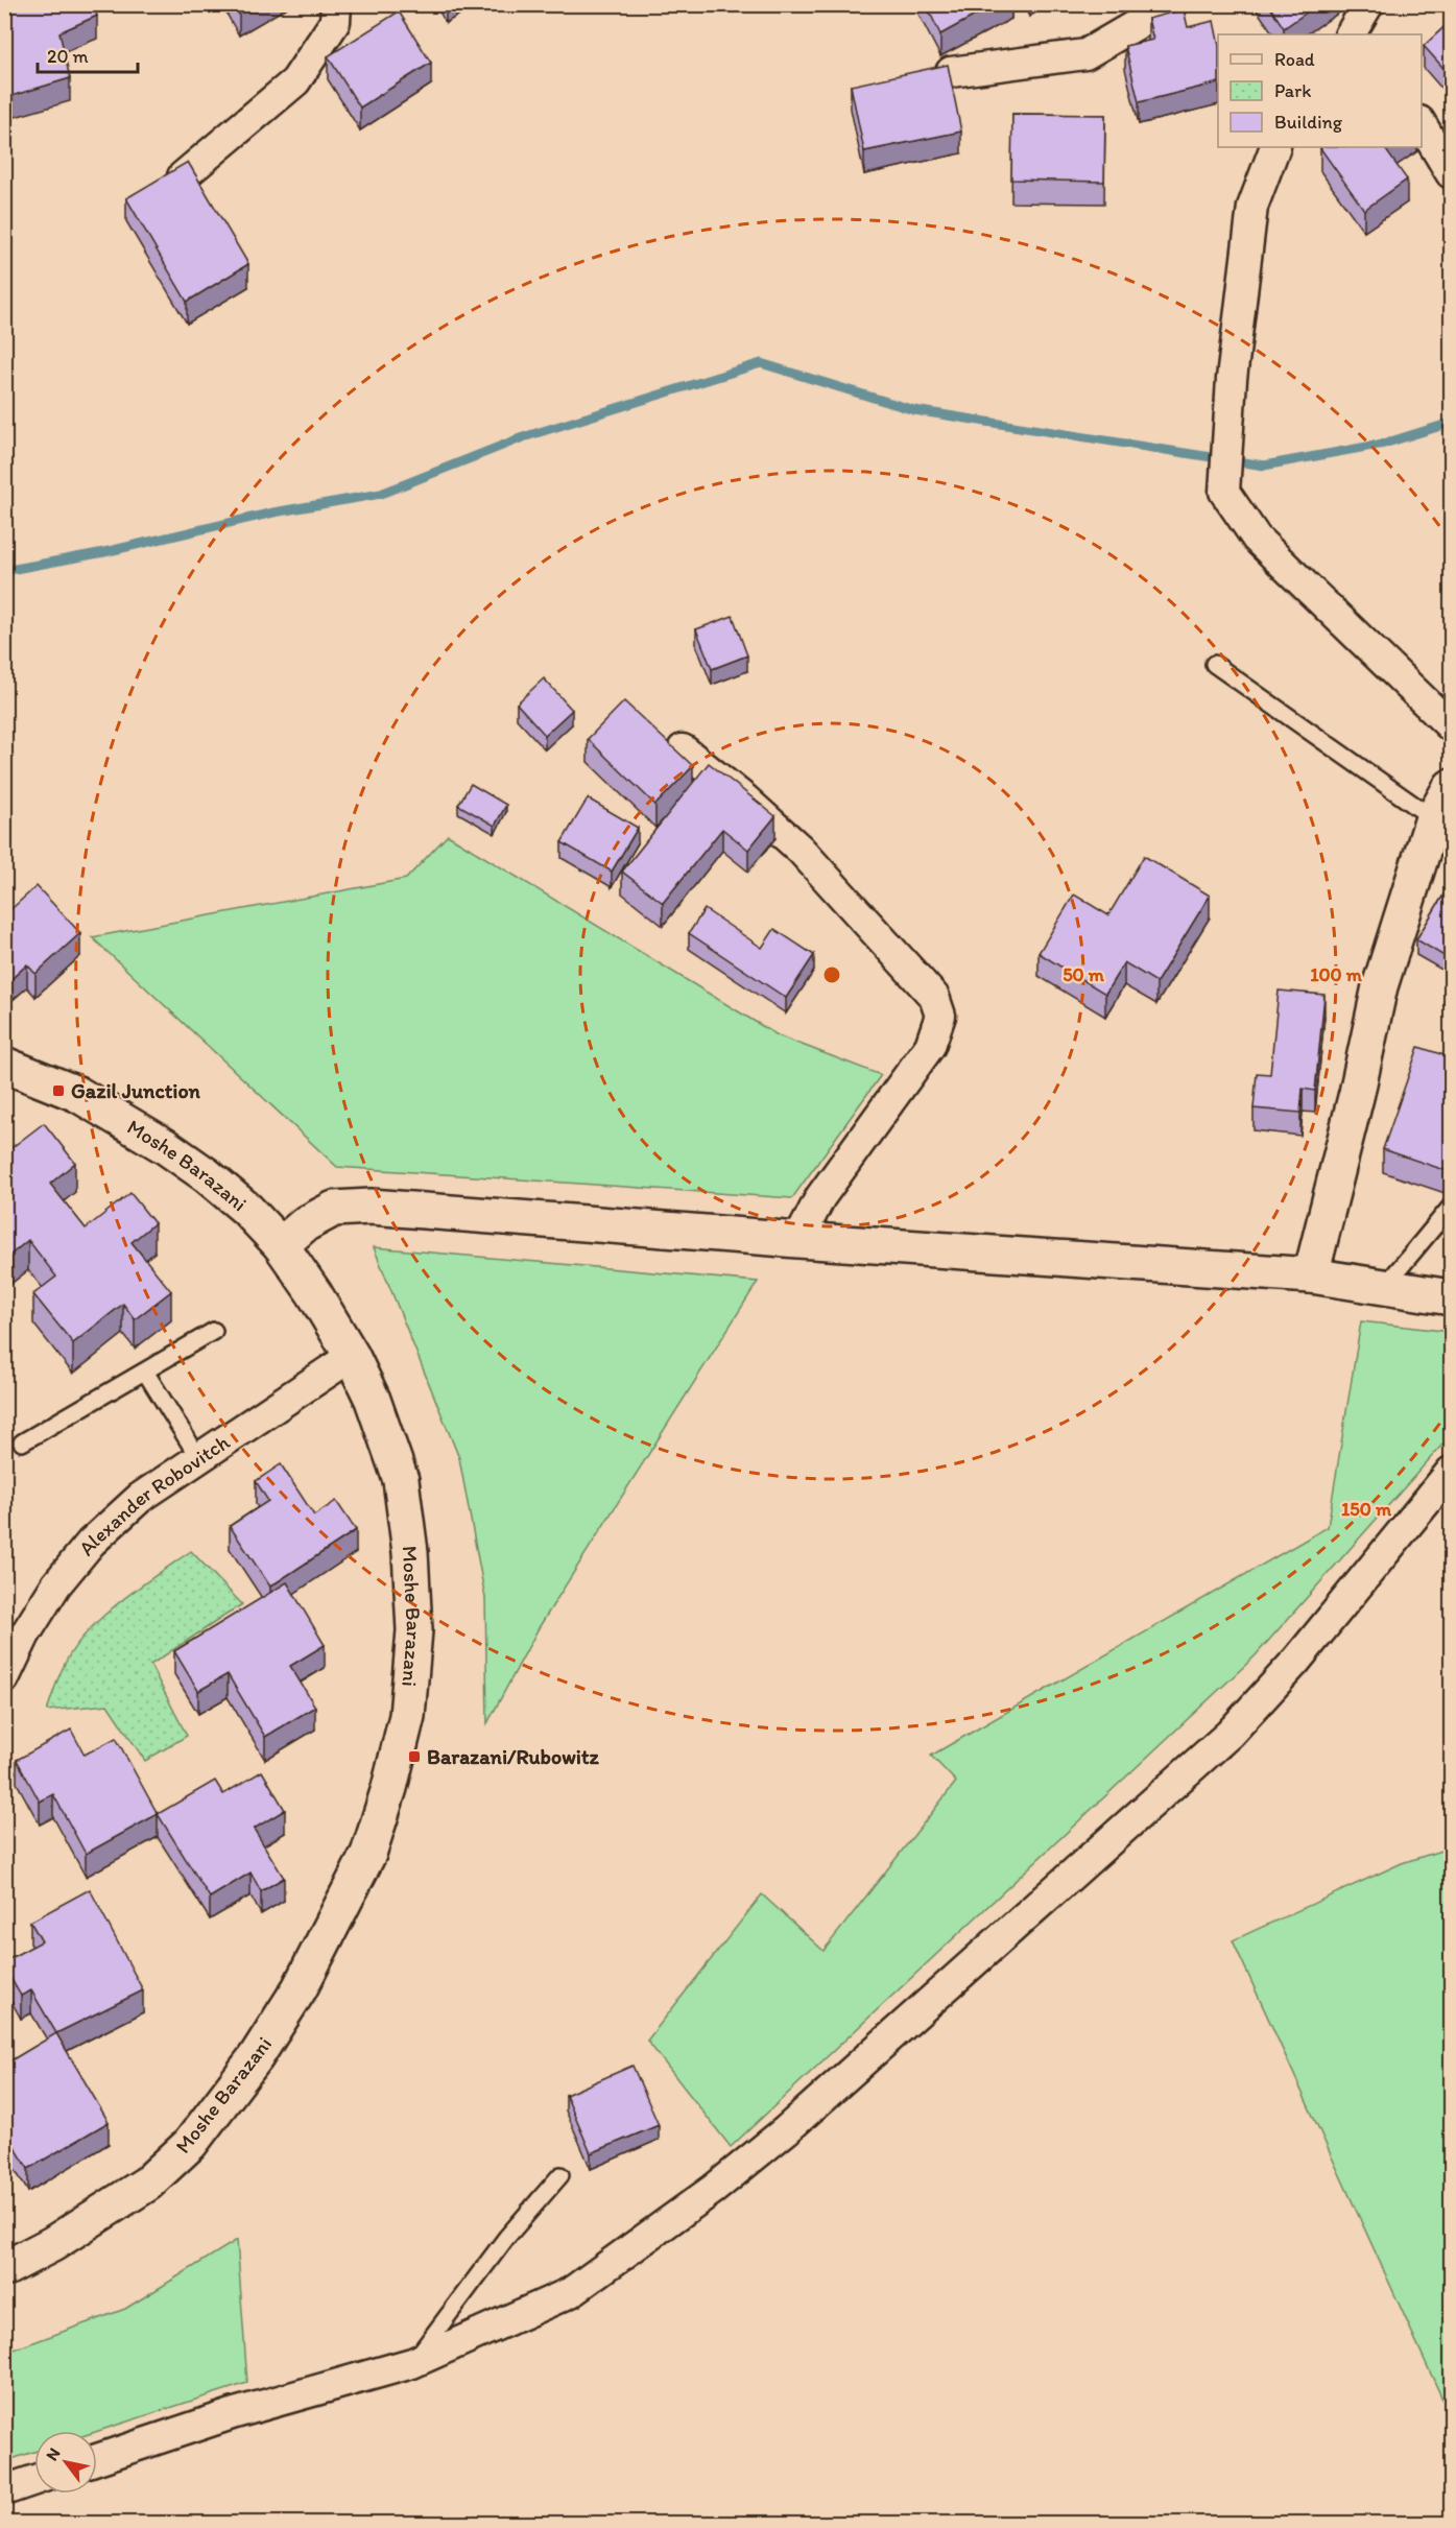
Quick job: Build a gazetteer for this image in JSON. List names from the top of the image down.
{
  "streets": {
    "street": ["Moshe Barazani", "Alexander Robovitch"]
  },
  "crossings": [
    ["Moshe Barazani", "Alexander Robovitch"]
  ],
  "places": {
    "transit": ["Gazil Junction", "Barazani/Rubowitz"]
  },
  "legend": ["Road", "Park", "Building"],
  "scale_bar": "20 m",
  "north": "top left",
  "rings": ["50 m", "100 m", "150 m"]
}
